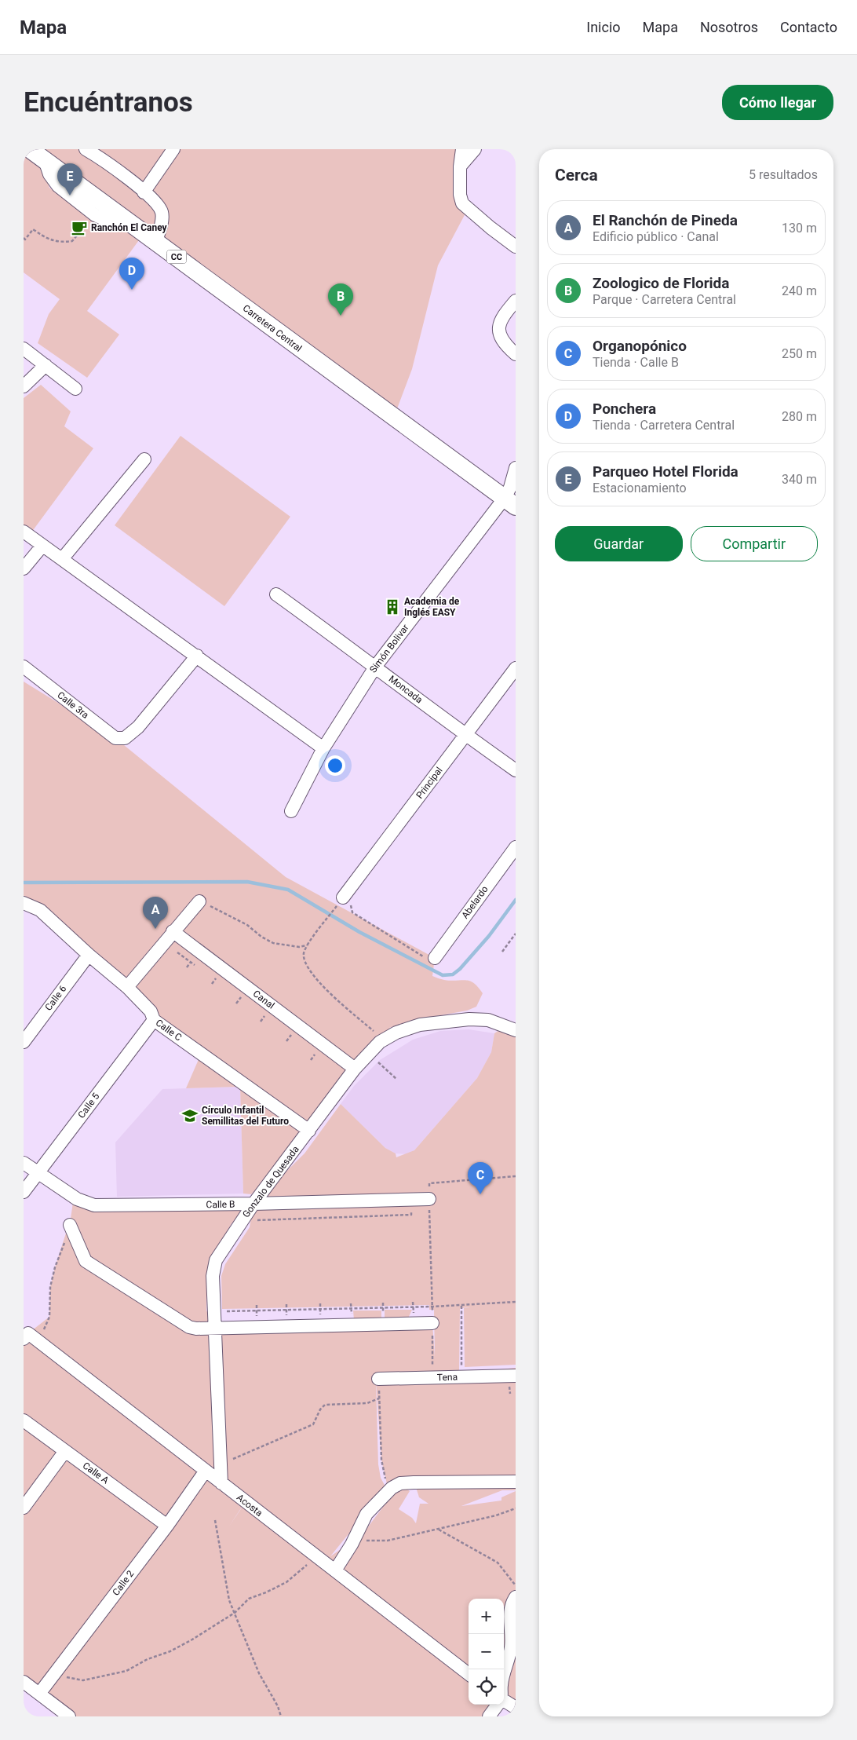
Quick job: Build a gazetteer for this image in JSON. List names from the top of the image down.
{
  "streets": {
    "highway": ["CC", "Carretera Central"],
    "street": [
      "Simón Bolivar",
      "Moncada",
      "Calle 3ra",
      "Principal",
      "Abelardo",
      "Calle 6",
      "Canal",
      "Calle C",
      "Calle 5",
      "Gonzalo de Quesada",
      "Calle B",
      "Tena",
      "Calle A",
      "Acosta",
      "Calle 2"
    ]
  },
  "crossings": [
    ["Carretera Central", "Simón Bolivar"],
    ["Simón Bolivar", "Moncada"],
    ["Moncada", "Principal"],
    ["Calle 6", "Calle C"],
    ["Canal", "Gonzalo de Quesada"],
    ["Calle C", "Calle 5"],
    ["Calle C", "Gonzalo de Quesada"],
    ["Calle 5", "Calle B"],
    ["Gonzalo de Quesada", "Calle B"],
    ["Gonzalo de Quesada", "Acosta"],
    ["Calle A", "Calle 2"],
    ["Acosta", "Calle 2"]
  ],
  "places": {
    "cafe": ["Ranchón El Caney"],
    "building": ["Academia de Inglés EASY"],
    "school or university": ["Círculo Infantil Semillitas del Futuro"]
  },
  "page": {
    "header": "Mapa",
    "nav": [
      "Inicio",
      "Mapa",
      "Nosotros",
      "Contacto"
    ],
    "buttons": [
      "Cómo llegar",
      ["Guardar", "Compartir"]
    ],
    "title": "Encuéntranos",
    "heading": ["Cerca", "5 resultados"],
    "pins": [
      "E",
      "D",
      "B",
      "A",
      "C"
    ],
    "list": [
      {
        "mark": "A",
        "name": "El Ranchón de Pineda",
        "note": "Edificio público · Canal",
        "value": "130 m"
      },
      {
        "mark": "B",
        "name": "Zoologico de Florida",
        "note": "Parque · Carretera Central",
        "value": "240 m"
      },
      {
        "mark": "C",
        "name": "Organopónico",
        "note": "Tienda · Calle B",
        "value": "250 m"
      },
      {
        "mark": "D",
        "name": "Ponchera",
        "note": "Tienda · Carretera Central",
        "value": "280 m"
      },
      {
        "mark": "E",
        "name": "Parqueo Hotel Florida",
        "note": "Estacionamiento",
        "value": "340 m"
      }
    ],
    "map_buttons": ["+", "−"]
  }
}
